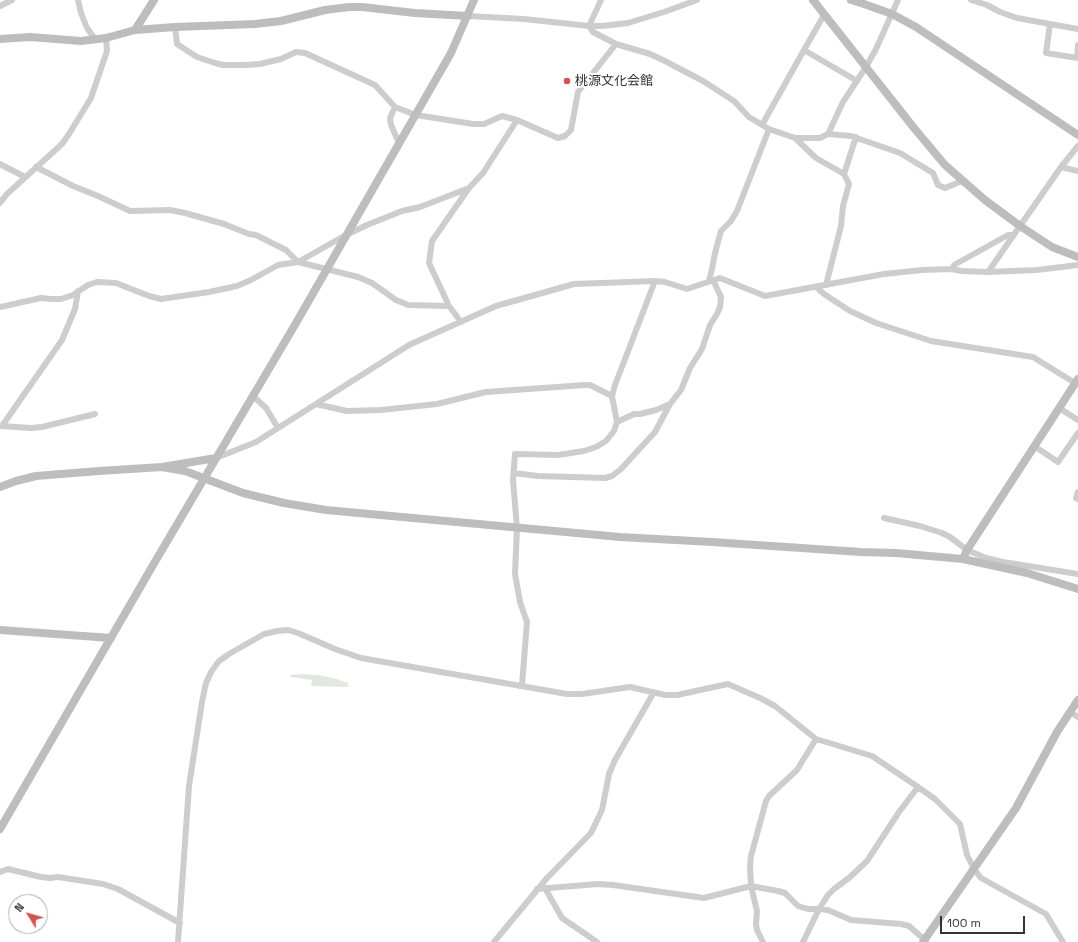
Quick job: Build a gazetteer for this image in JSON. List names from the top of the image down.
{
  "places": ["桃源文化会館"],
  "scale_bar": "100 m",
  "north": "top left"
}
